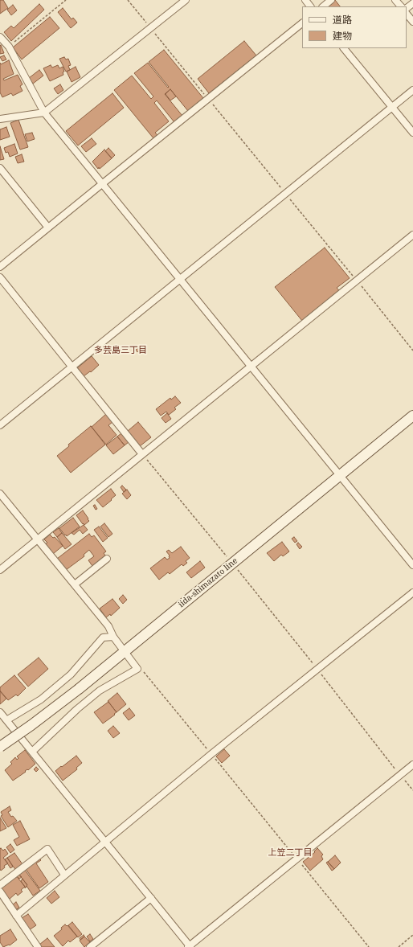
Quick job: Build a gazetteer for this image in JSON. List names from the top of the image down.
{
  "streets": {
    "main road": ["iida-shimazato line"]
  },
  "districts": ["多芸島三丁目", "上笠二丁目"],
  "legend": ["道路", "建物"]
}
